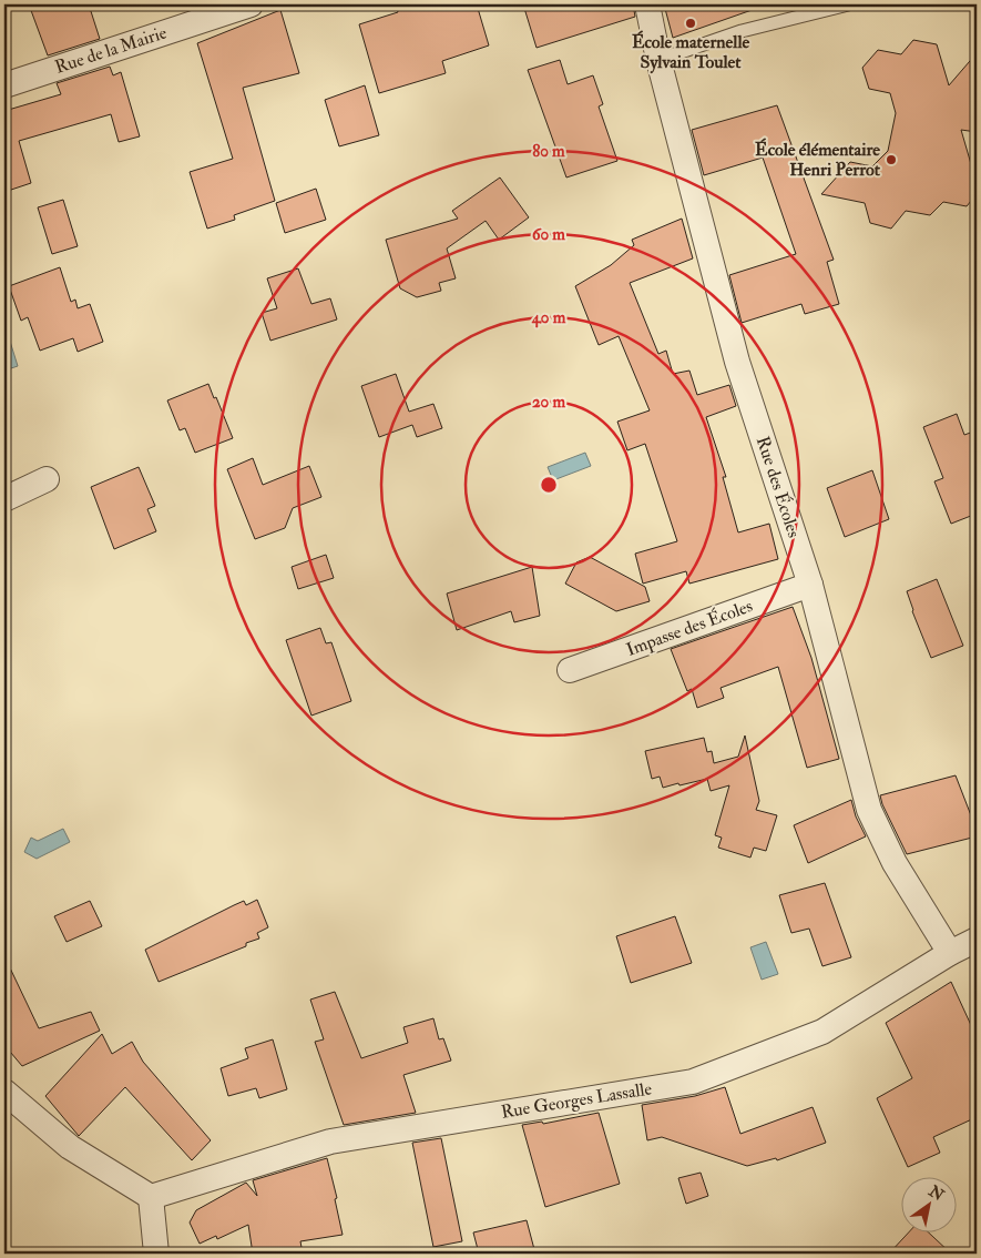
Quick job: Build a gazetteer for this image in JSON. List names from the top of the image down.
{
  "streets": {
    "street": [
      "Rue de la Mairie",
      "Rue des Écoles",
      "Impasse des Écoles",
      "Rue Georges Lassalle"
    ]
  },
  "crossings": [
    ["Rue des Écoles", "Impasse des Écoles"],
    ["Rue des Écoles", "Rue Georges Lassalle"]
  ],
  "places": ["École maternelle Sylvain Toulet", "École élémentaire Henri Perrot"],
  "north": "top right",
  "rings": [
    "80 m",
    "60 m",
    "40 m",
    "20 m"
  ]
}
